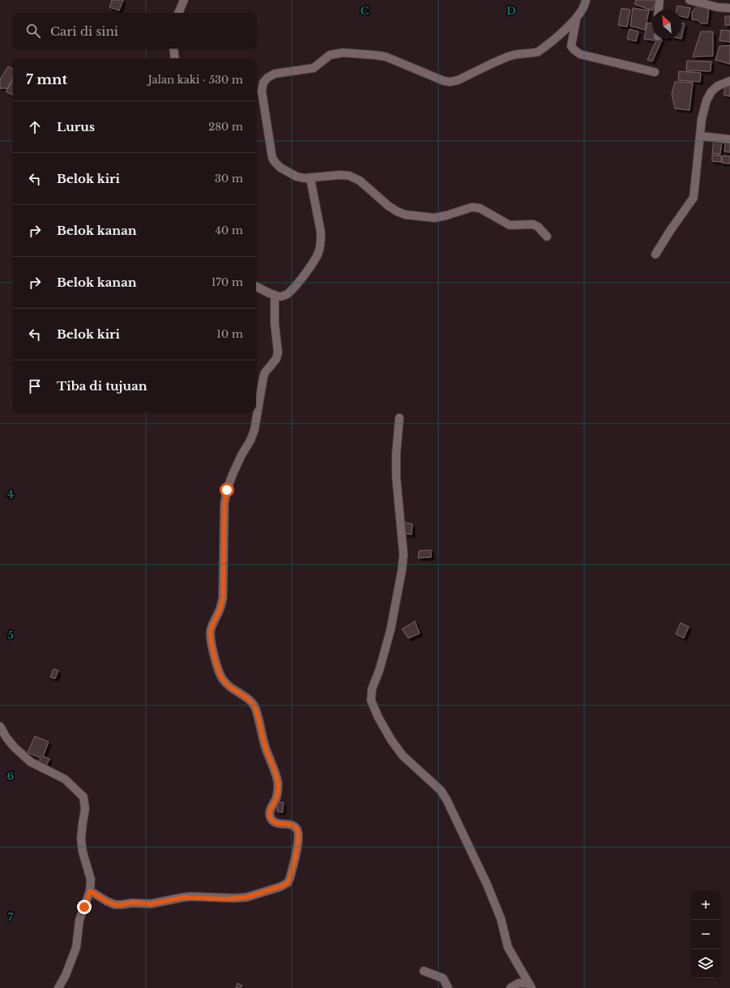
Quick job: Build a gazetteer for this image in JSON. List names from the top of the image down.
{
  "north": "top left",
  "page": {
    "search": "Cari di sini",
    "heading": ["7 mnt", "Jalan kaki · 530 m"],
    "list": [
      ["Lurus", "280 m"],
      ["Belok kiri", "30 m"],
      ["Belok kanan", "40 m"],
      ["Belok kanan", "170 m"],
      ["Belok kiri", "10 m"],
      "Tiba di tujuan"
    ],
    "map_buttons": ["+", "−"]
  },
  "grid": {
    "columns": ["C", "D"],
    "rows": [
      "4",
      "5",
      "6",
      "7"
    ]
  }
}
